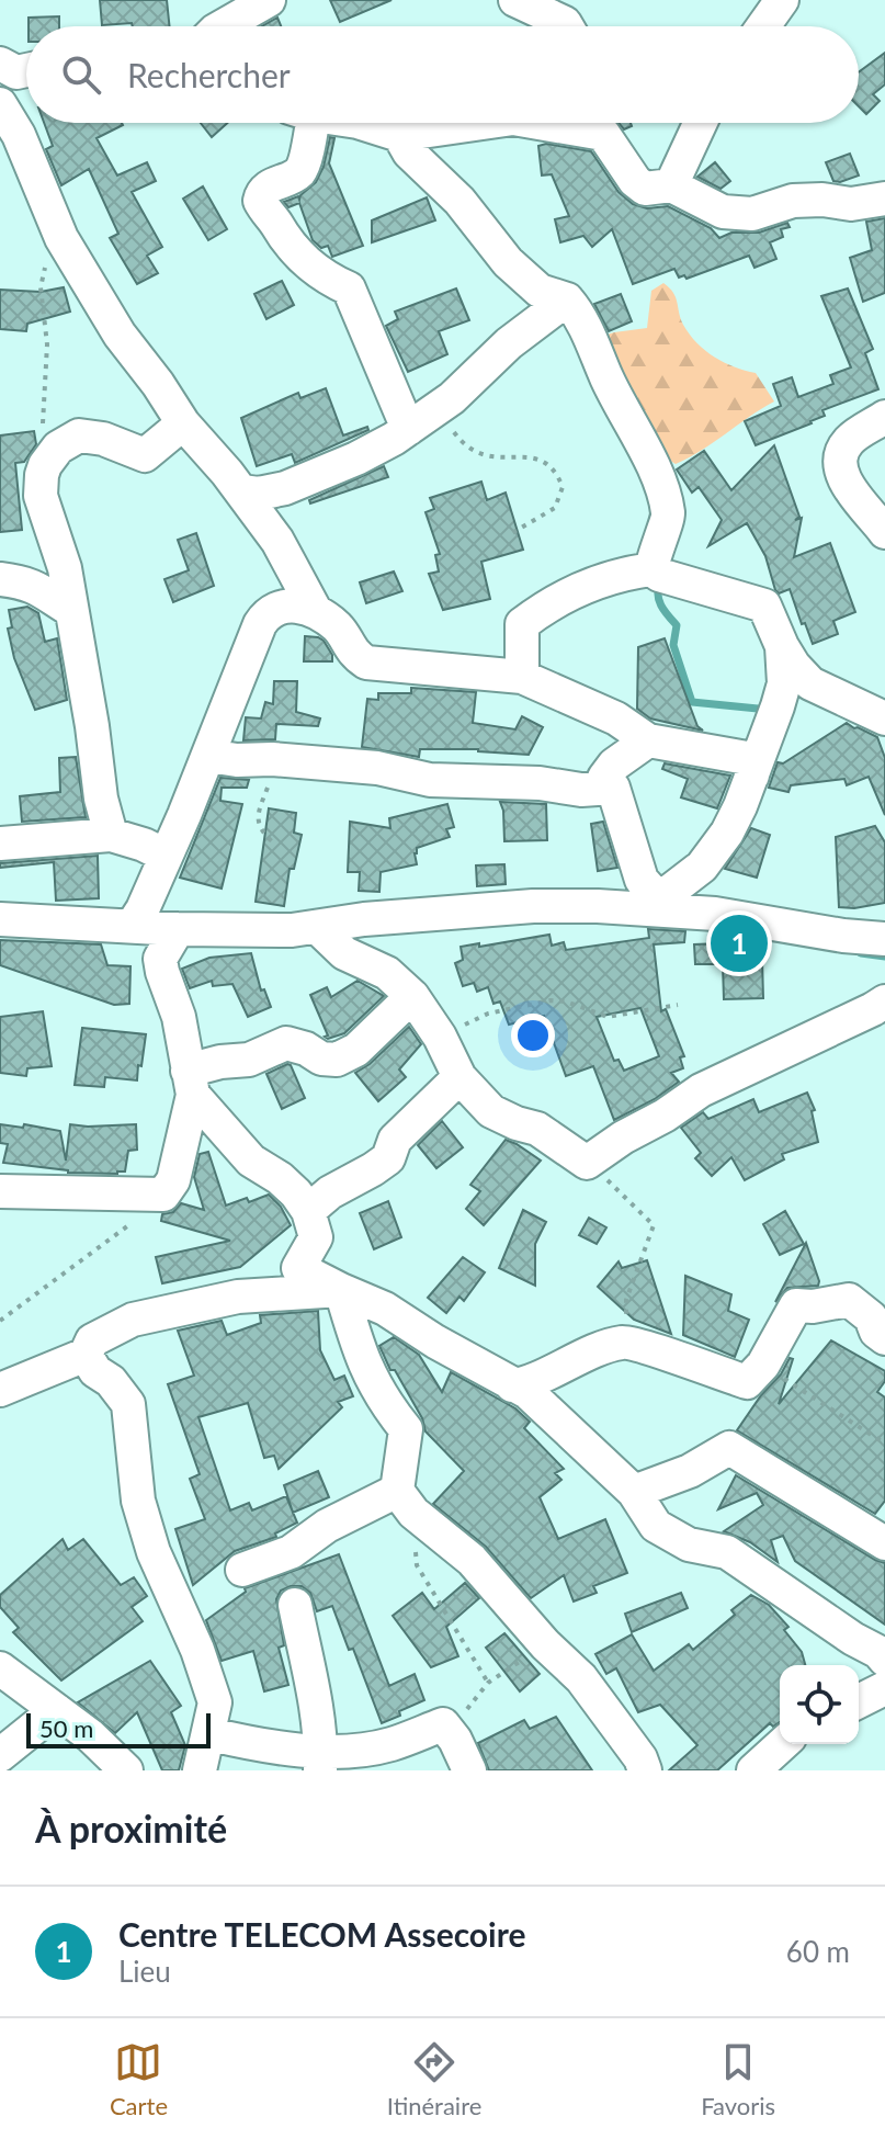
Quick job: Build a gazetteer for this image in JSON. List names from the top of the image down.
{
  "scale_bar": "50 m",
  "page": {
    "search": "Rechercher",
    "pins": "1",
    "scale": "50 m",
    "heading": "À proximité",
    "list": [
      {
        "mark": "1",
        "name": "Centre TELECOM Assecoire",
        "note": "Lieu",
        "value": "60 m"
      }
    ],
    "nav": ["Carte", "Itinéraire", "Favoris"]
  }
}
